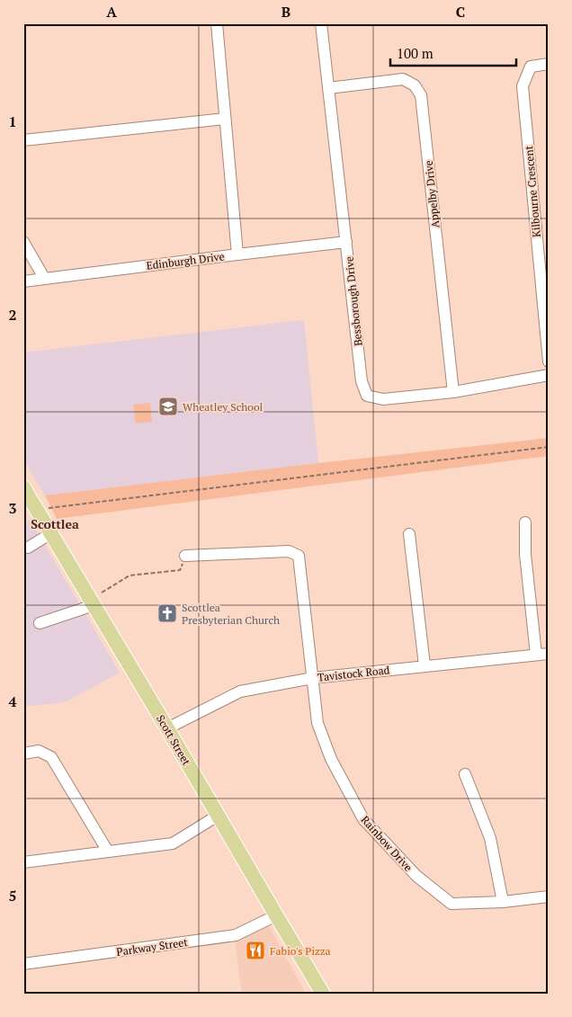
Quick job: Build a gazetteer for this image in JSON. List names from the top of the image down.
{
  "streets": {
    "main road": ["Scott Street"],
    "street": [
      "Kilbourne Crescent",
      "Appelby Drive",
      "Edinburgh Drive",
      "Bessborough Drive",
      "Tavistock Road",
      "Rainbow Drive",
      "Parkway Street"
    ]
  },
  "crossings": [
    ["Appelby Drive", "Bessborough Drive"],
    ["Edinburgh Drive", "Bessborough Drive"],
    ["Tavistock Road", "Scott Street"],
    ["Tavistock Road", "Rainbow Drive"],
    ["Scott Street", "Parkway Street"]
  ],
  "districts": ["Scottlea"],
  "places": {
    "school or university": ["Wheatley School"],
    "church": ["Scottlea Presbyterian Church"],
    "restaurant": ["Fabio's Pizza"]
  },
  "scale_bar": "100 m",
  "grid": {
    "columns": ["A", "B", "C"],
    "rows": [
      "1",
      "2",
      "3",
      "4",
      "5"
    ]
  }
}
